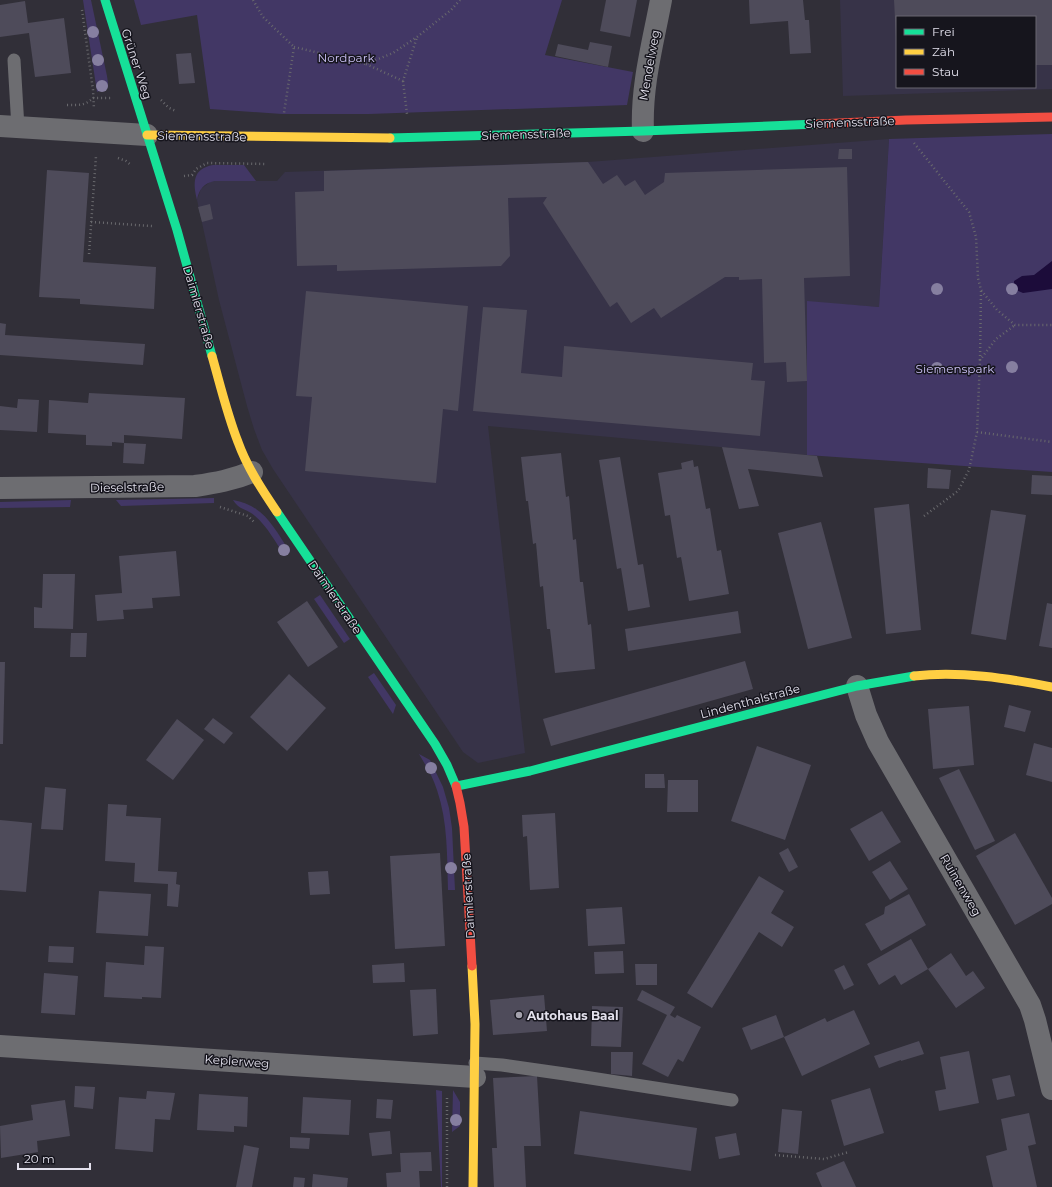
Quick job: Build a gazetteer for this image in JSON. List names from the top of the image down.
{
  "streets": {
    "street": [
      "Grüner Weg",
      "Mendelweg",
      "Siemensstraße",
      "Daimlerstraße",
      "Dieselstraße",
      "Lindenthalstraße",
      "Ruinenweg",
      "Keplerweg"
    ]
  },
  "crossings": [
    ["Grüner Weg", "Siemensstraße"],
    ["Grüner Weg", "Daimlerstraße"],
    ["Mendelweg", "Siemensstraße"],
    ["Siemensstraße", "Daimlerstraße"],
    ["Daimlerstraße", "Dieselstraße"],
    ["Daimlerstraße", "Lindenthalstraße"],
    ["Daimlerstraße", "Keplerweg"],
    ["Lindenthalstraße", "Ruinenweg"]
  ],
  "parks": ["Nordpark", "Siemenspark"],
  "places": ["Autohaus Baal"],
  "legend": ["Frei", "Zäh", "Stau"],
  "scale_bar": "20 m"
}
